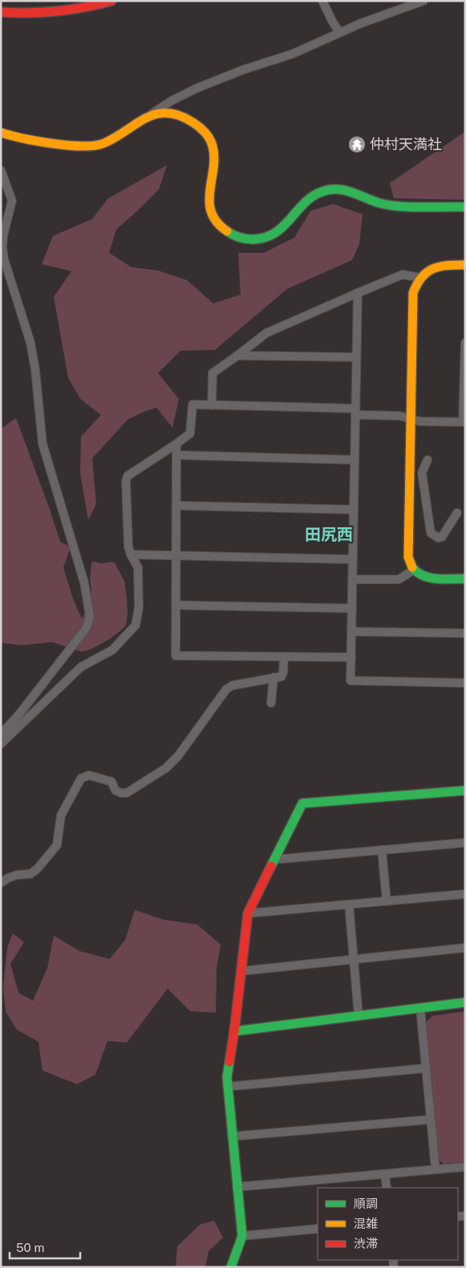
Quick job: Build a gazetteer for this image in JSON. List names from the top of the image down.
{
  "districts": ["田尻西"],
  "places": {
    "temple": ["仲村天満社"]
  },
  "legend": ["順調", "混雑", "渋滞"],
  "scale_bar": "50 m"
}
